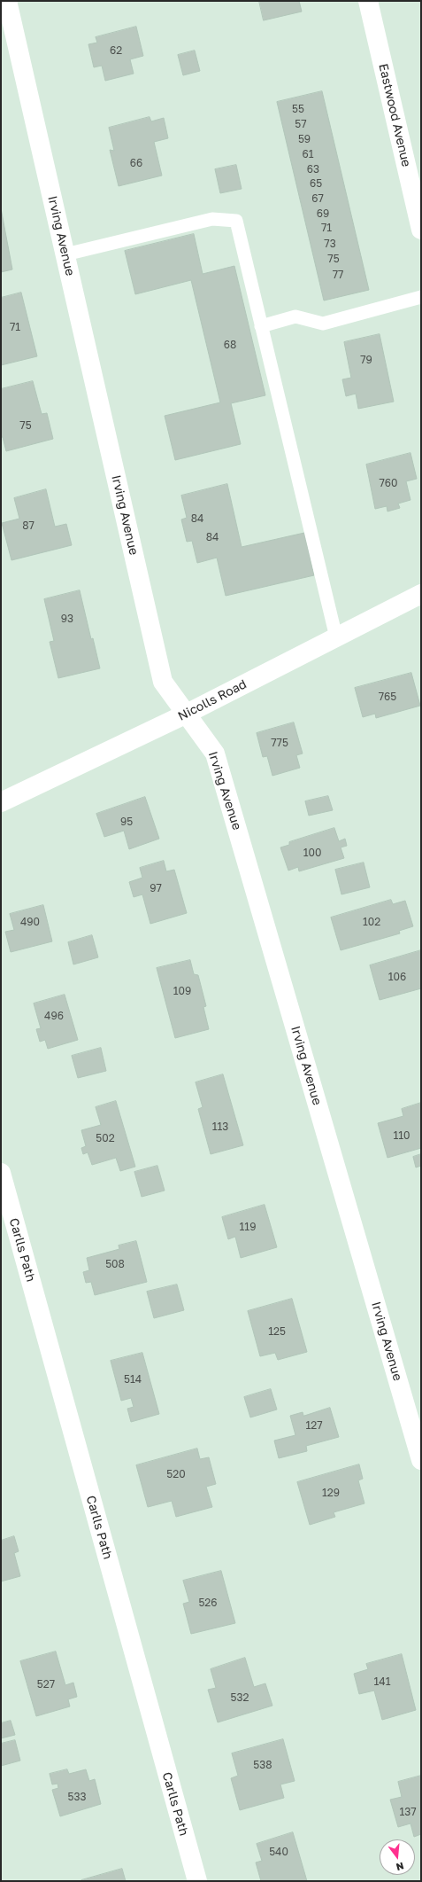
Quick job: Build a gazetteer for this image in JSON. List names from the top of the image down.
{
  "streets": {
    "street": [
      "Eastwood Avenue",
      "Irving Avenue",
      "Nicolls Road",
      "Carlls Path"
    ]
  },
  "crossings": [
    ["Irving Avenue", "Nicolls Road"]
  ],
  "house_numbers": [
    "62",
    "55",
    "57",
    "59",
    "61",
    "66",
    "63",
    "65",
    "67",
    "69",
    "71",
    "73",
    "75",
    "77",
    "71",
    "68",
    "79",
    "75",
    "760",
    "84",
    "87",
    "84",
    "93",
    "765",
    "775",
    "95",
    "100",
    "97",
    "490",
    "102",
    "106",
    "109",
    "496",
    "113",
    "110",
    "502",
    "119",
    "508",
    "125",
    "514",
    "127",
    "520",
    "129",
    "526",
    "141",
    "527",
    "532",
    "538",
    "533",
    "137",
    "540"
  ],
  "north": "bottom"
}
